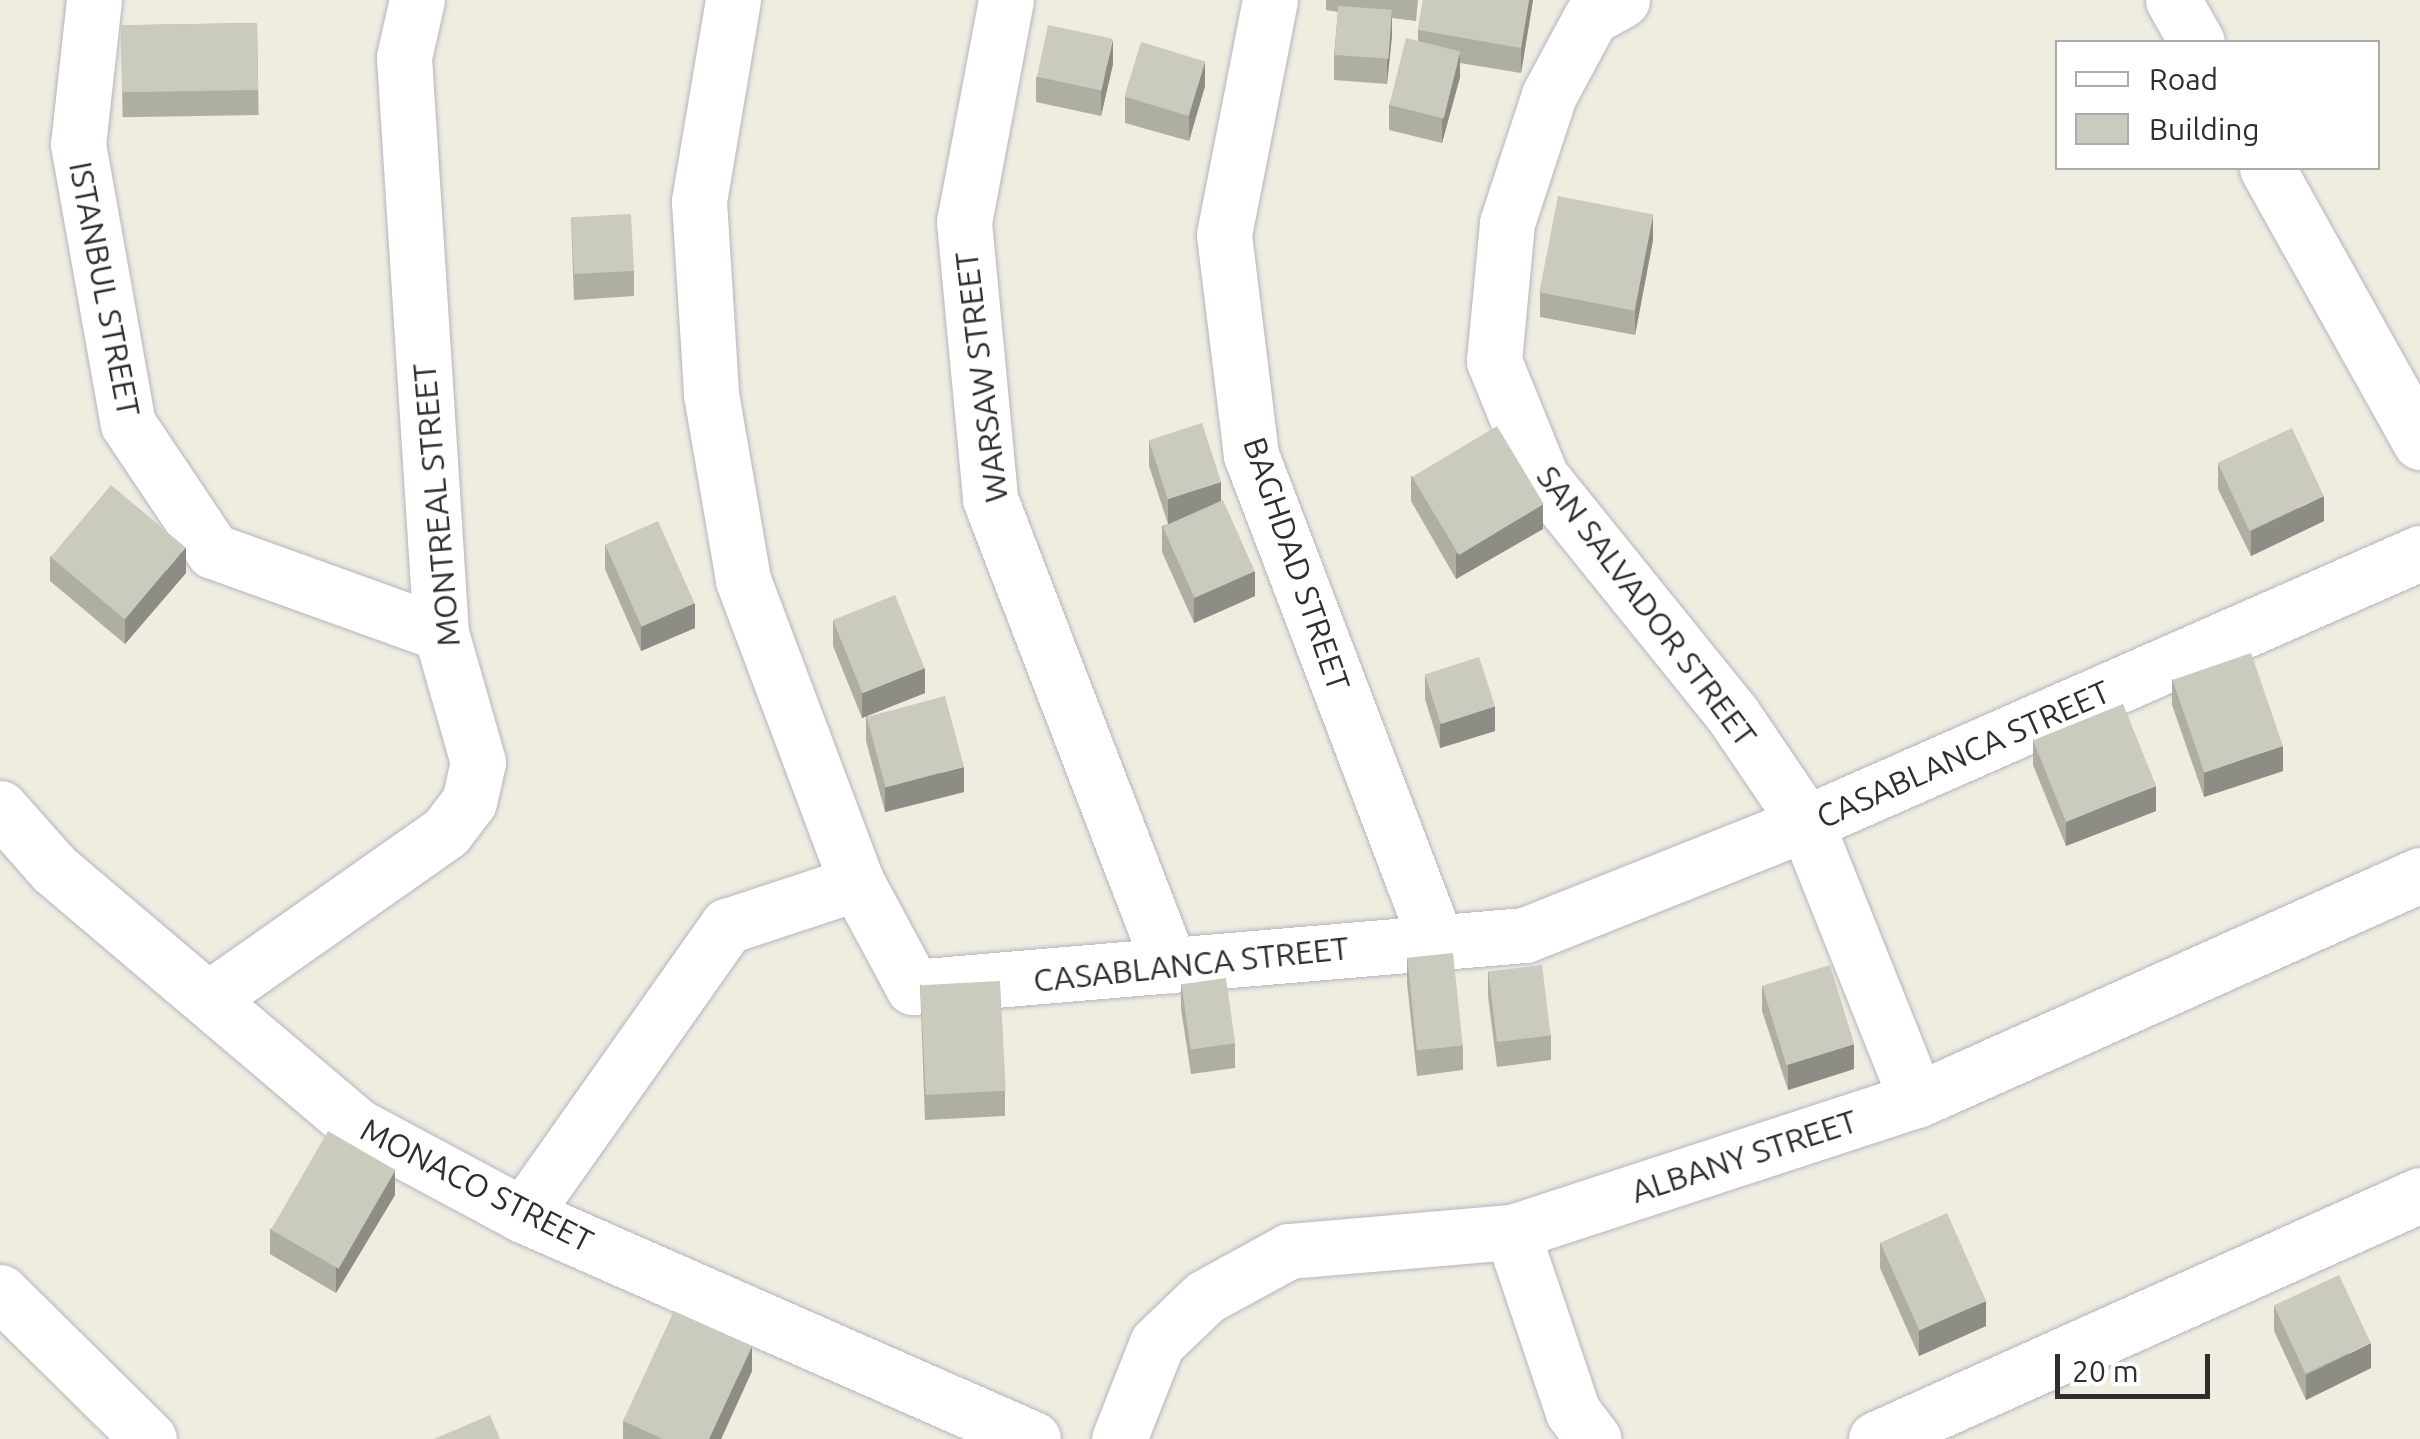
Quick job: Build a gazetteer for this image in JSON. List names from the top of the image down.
{
  "streets": {
    "street": [
      "ISTANBUL STREET",
      "WARSAW STREET",
      "MONTREAL STREET",
      "BAGHDAD STREET",
      "SAN SALVADOR STREET",
      "CASABLANCA STREET",
      "ALBANY STREET",
      "MONACO STREET"
    ]
  },
  "crossings": [
    ["ISTANBUL STREET", "MONTREAL STREET"],
    ["WARSAW STREET", "CASABLANCA STREET"],
    ["MONTREAL STREET", "MONACO STREET"],
    ["BAGHDAD STREET", "CASABLANCA STREET"],
    ["SAN SALVADOR STREET", "CASABLANCA STREET"],
    ["SAN SALVADOR STREET", "ALBANY STREET"]
  ],
  "legend": ["Road", "Building"],
  "scale_bar": "20 m"
}
